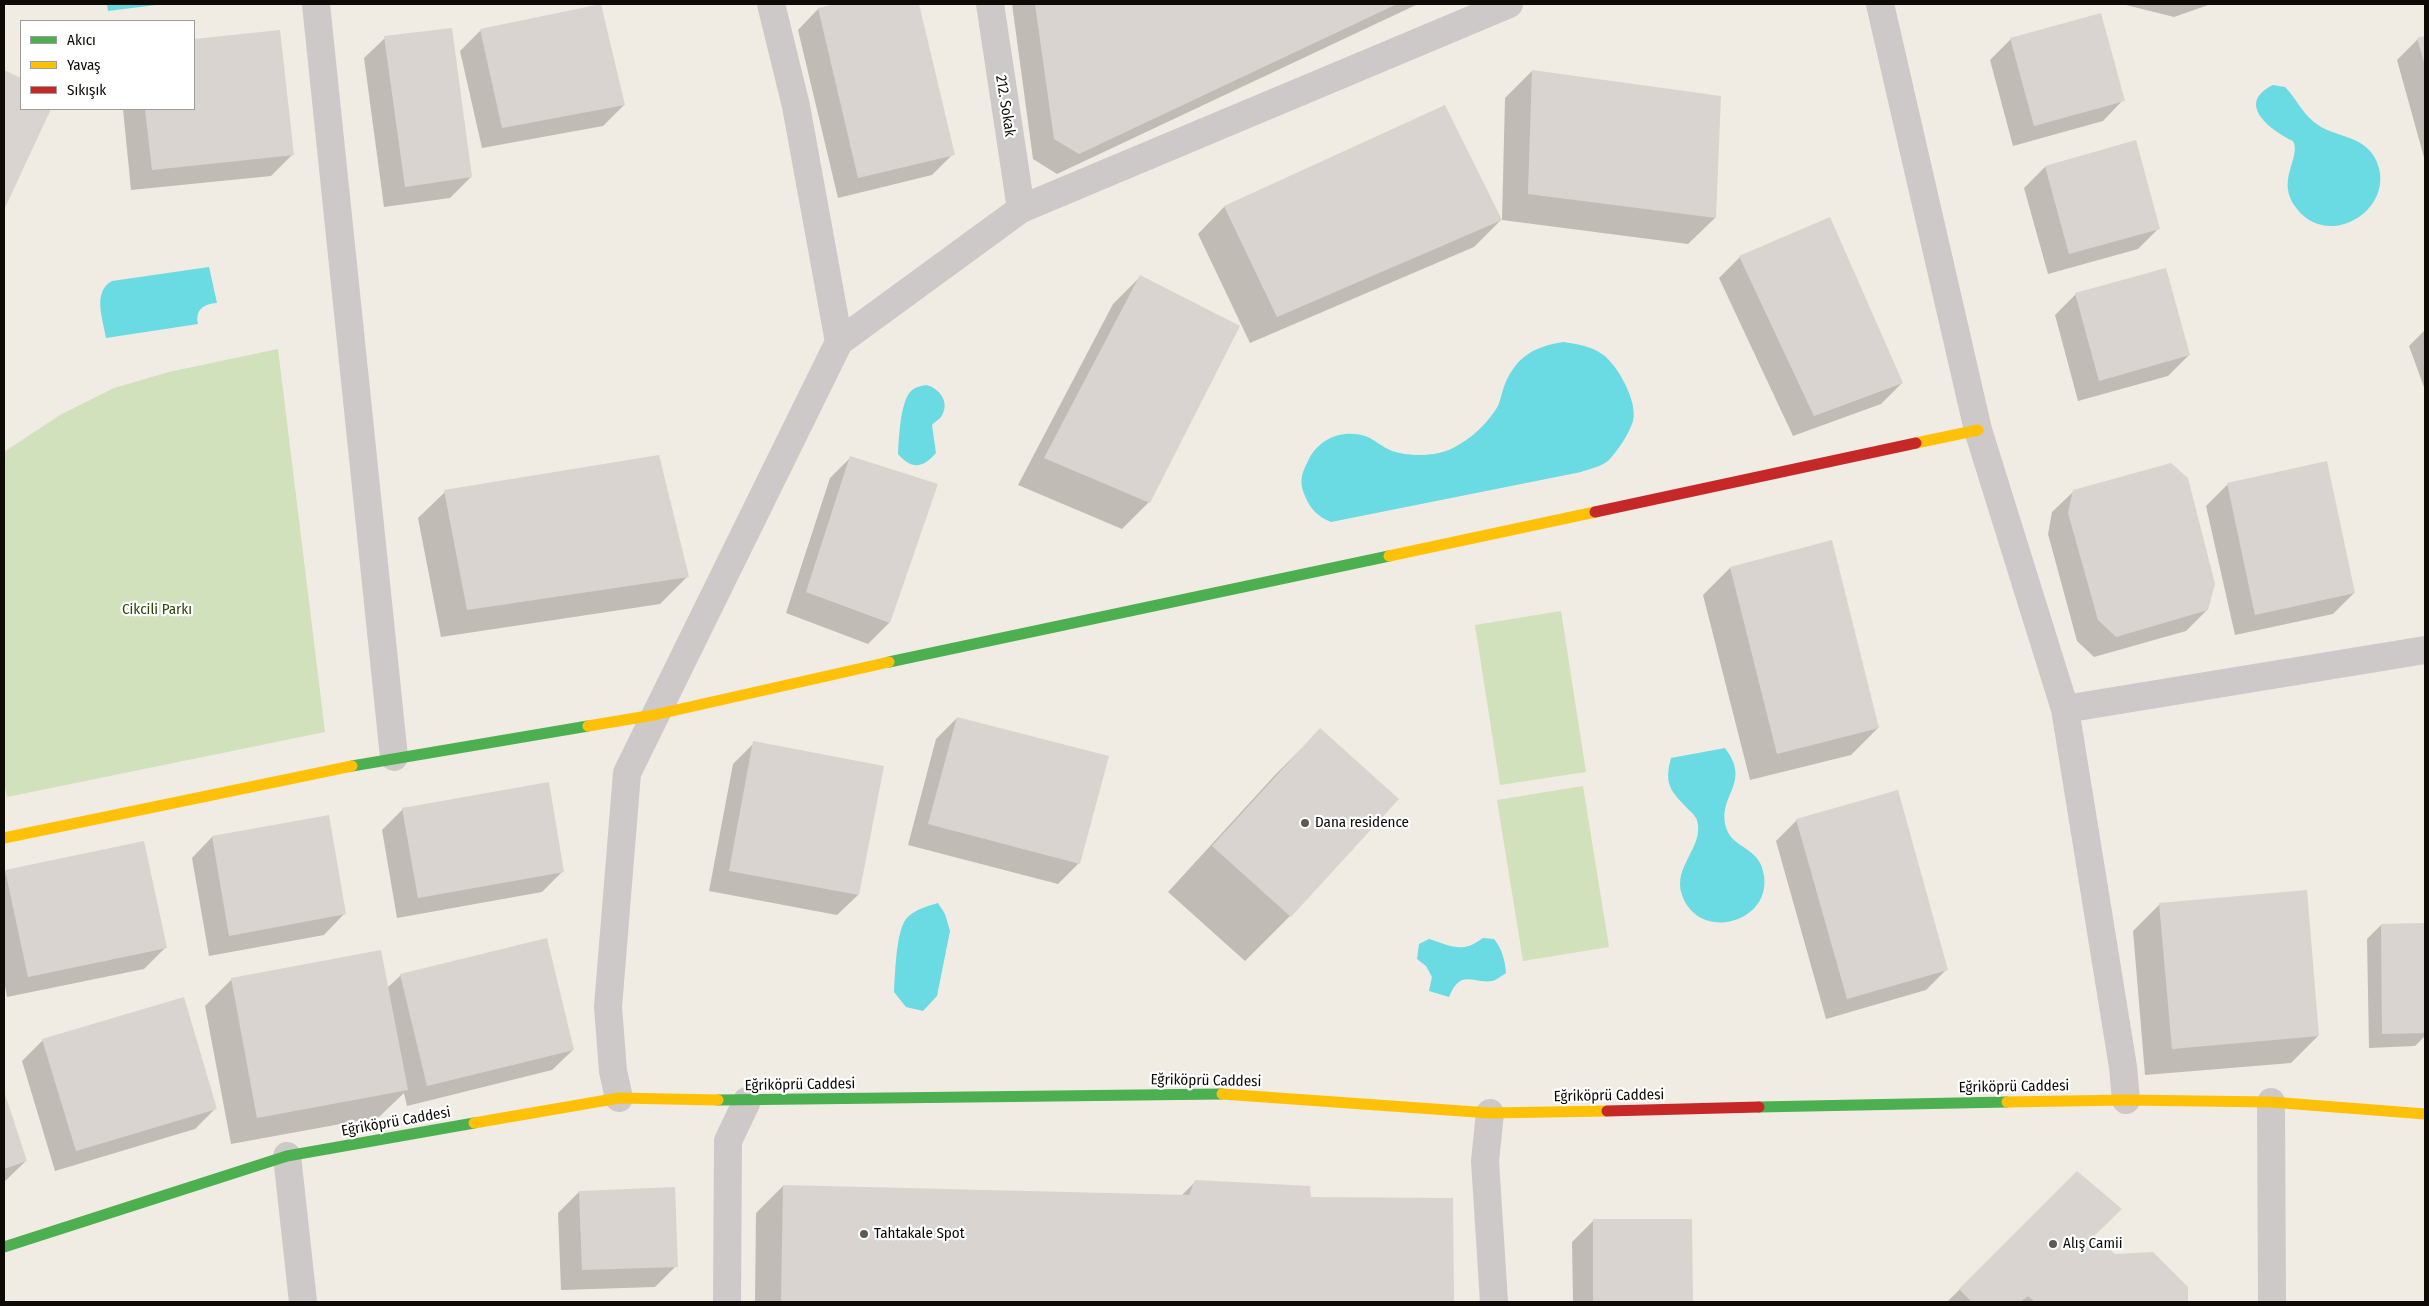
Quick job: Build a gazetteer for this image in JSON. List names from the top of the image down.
{
  "streets": {
    "street": ["212. Sokak", "Eğriköprü Caddesi"]
  },
  "parks": ["Cikcili Parkı"],
  "places": ["Dana residence", "Tahtakale Spot", "Alış Camii"],
  "legend": ["Akıcı", "Yavaş", "Sıkışık"]
}
